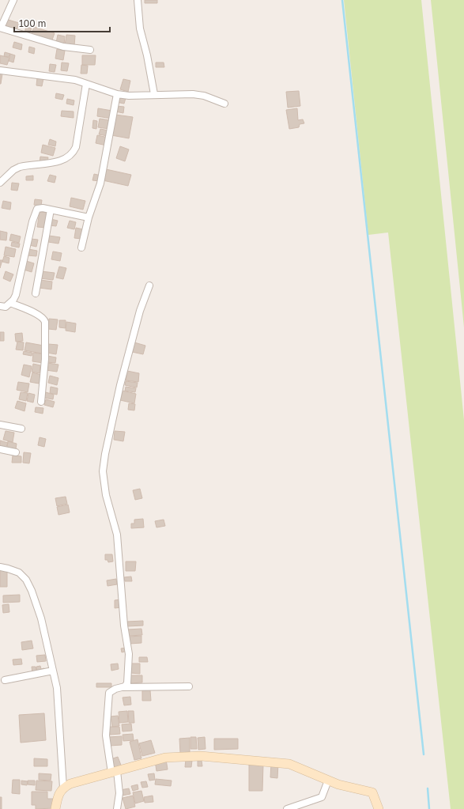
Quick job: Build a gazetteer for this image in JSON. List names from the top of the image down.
{
  "scale_bar": "100 m"
}
